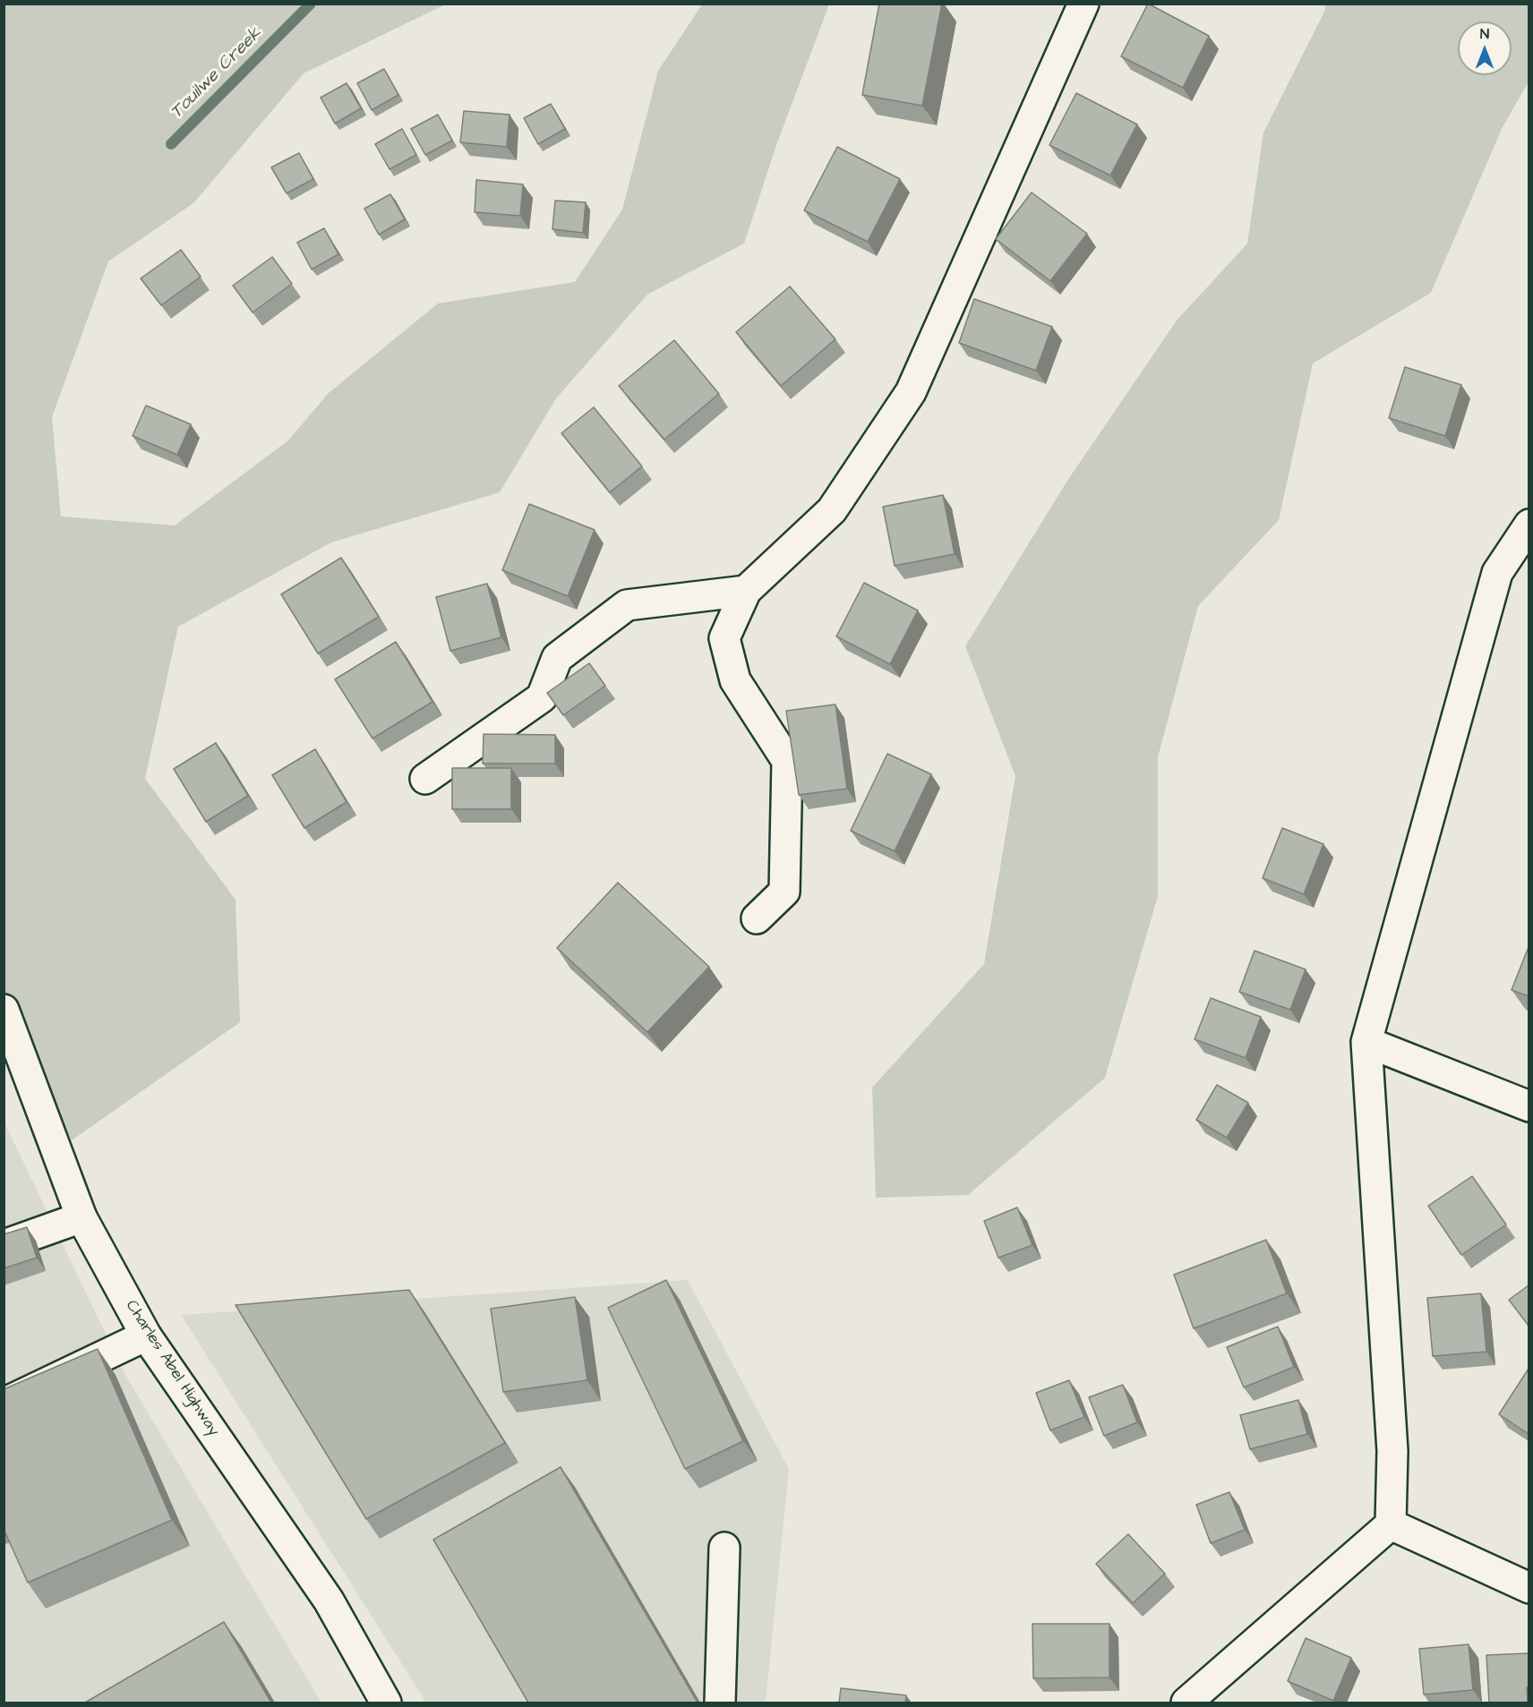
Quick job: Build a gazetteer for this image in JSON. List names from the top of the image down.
{
  "streets": {
    "street": ["Charles Abel Highway"]
  },
  "water": ["Touilwe Creek"],
  "north": "top"
}
